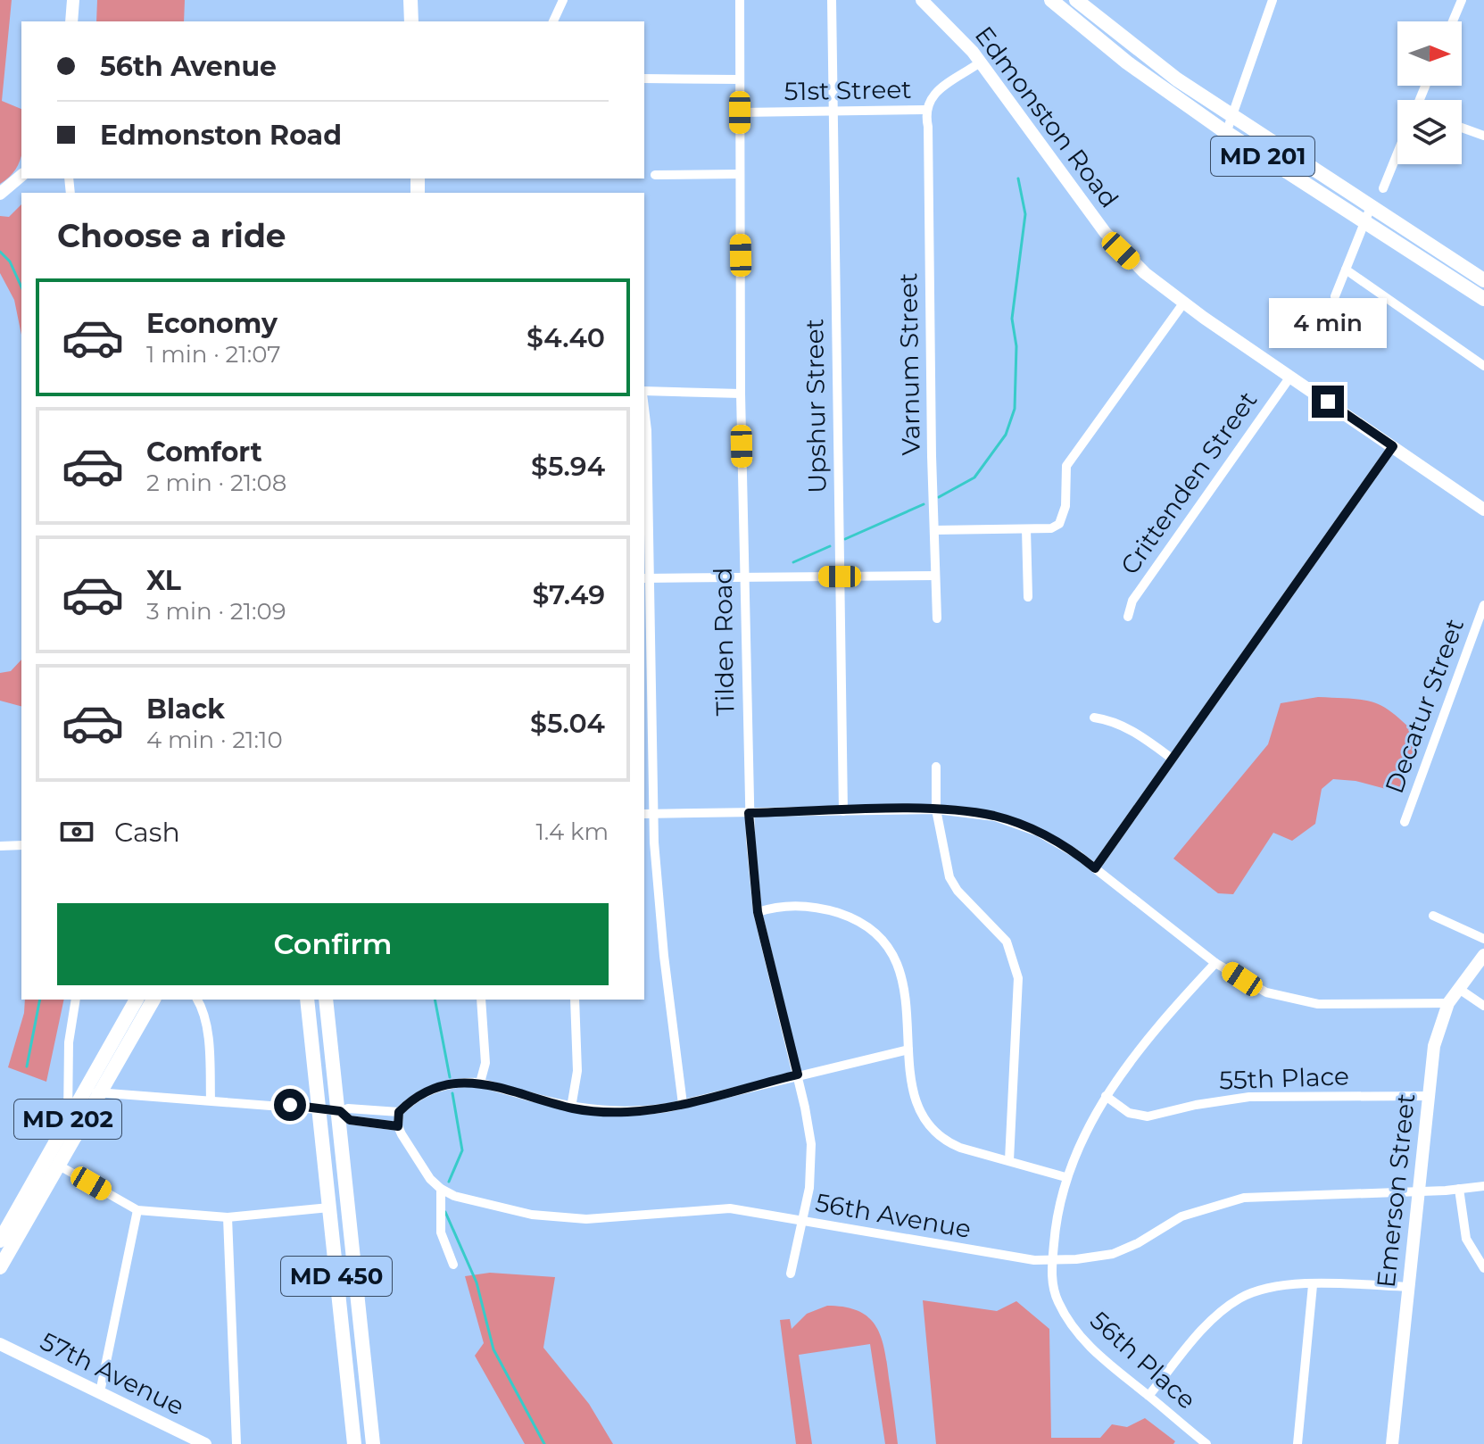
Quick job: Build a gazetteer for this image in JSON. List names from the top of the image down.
{
  "streets": {
    "main road": ["MD 201", "MD 202", "MD 450"],
    "street": [
      "51st Street",
      "Edmonston Road",
      "Varnum Street",
      "Upshur Street",
      "Crittenden Street",
      "Tilden Road",
      "Decatur Street",
      "55th Place",
      "Emerson Street",
      "56th Avenue",
      "56th Place",
      "57th Avenue"
    ]
  },
  "crossings": [
    ["51st Street", "Edmonston Road"],
    ["51st Street", "Varnum Street"],
    ["51st Street", "Upshur Street"],
    ["51st Street", "Tilden Road"],
    ["Edmonston Road", "Crittenden Street"],
    ["Tilden Road", "56th Avenue"],
    ["55th Place", "Emerson Street"],
    ["Emerson Street", "56th Avenue"],
    ["56th Avenue", "56th Place"]
  ],
  "north": "right",
  "page": {
    "banner": ["56th Avenue", "Edmonston Road"],
    "heading": "Choose a ride",
    "list": [
      {
        "name": "Economy",
        "note": "1 min · 21:07",
        "value": "$4.40"
      },
      {
        "name": "Comfort",
        "note": "2 min · 21:08",
        "value": "$5.94"
      },
      {
        "name": "XL",
        "note": "3 min · 21:09",
        "value": "$7.49"
      },
      {
        "name": "Black",
        "note": "4 min · 21:10",
        "value": "$5.04"
      }
    ],
    "bubble": "4 min",
    "pay": ["Cash", "1.4 km"],
    "buttons": "Confirm"
  }
}
